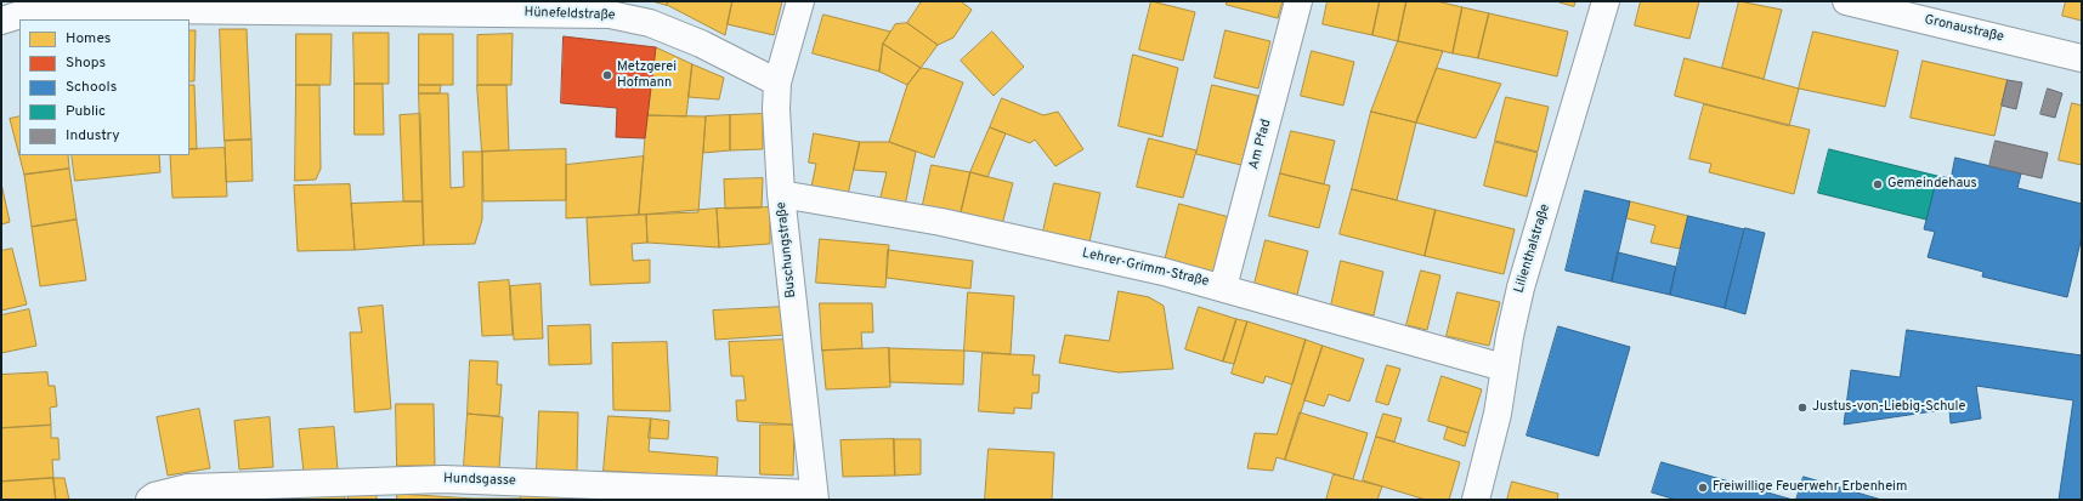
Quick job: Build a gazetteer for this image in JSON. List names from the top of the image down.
{
  "streets": {
    "street": [
      "Hünefeldstraße",
      "Gronaustraße",
      "Am Pfad",
      "Lilienthalstraße",
      "Buschungstraße",
      "Lehrer-Grimm-Straße",
      "Hundsgasse"
    ]
  },
  "crossings": [
    ["Hünefeldstraße", "Buschungstraße"],
    ["Am Pfad", "Lehrer-Grimm-Straße"],
    ["Lilienthalstraße", "Lehrer-Grimm-Straße"],
    ["Buschungstraße", "Lehrer-Grimm-Straße"],
    ["Buschungstraße", "Hundsgasse"]
  ],
  "places": [
    "Metzgerei Hofmann",
    "Gemeindehaus",
    "Justus-von-Liebig-Schule",
    "Freiwillige Feuerwehr Erbenheim"
  ],
  "legend": [
    "Homes",
    "Shops",
    "Schools",
    "Public",
    "Industry"
  ]
}
